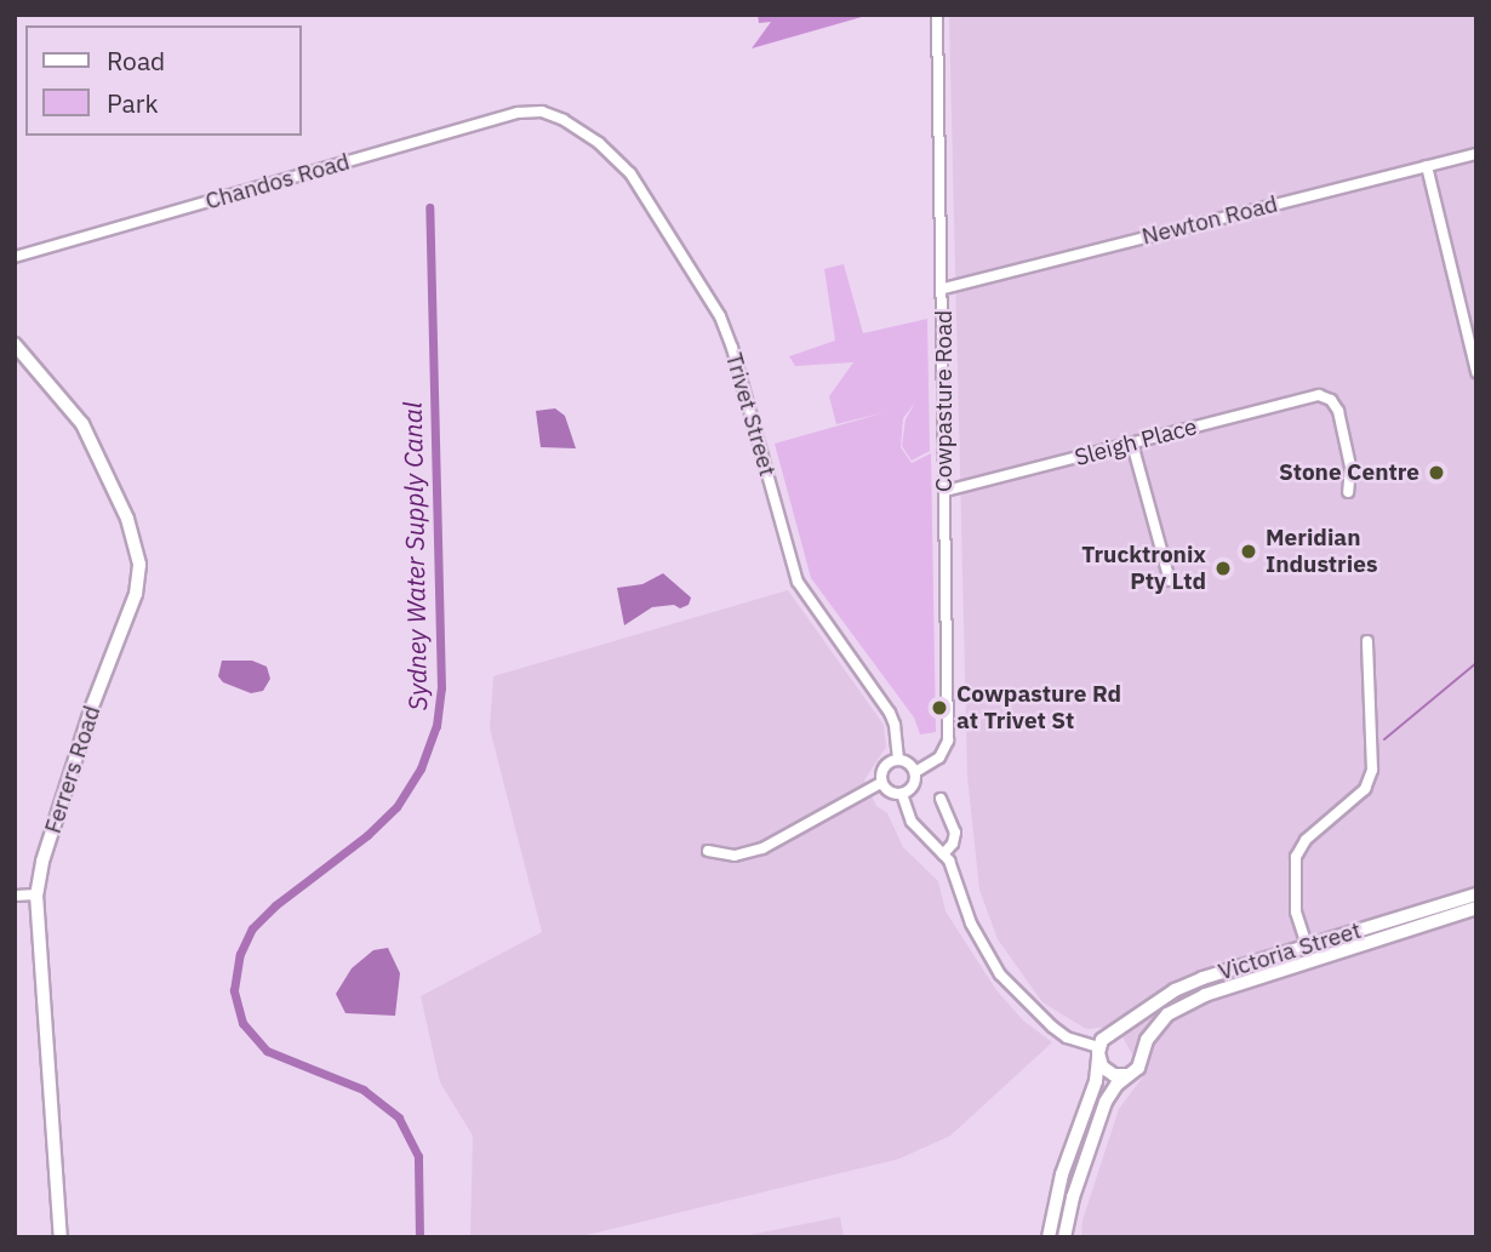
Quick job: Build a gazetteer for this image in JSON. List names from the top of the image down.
{
  "streets": {
    "main road": ["Ferrers Road", "Victoria Street"],
    "street": [
      "Chandos Road",
      "Newton Road",
      "Cowpasture Road",
      "Trivet Street",
      "Sleigh Place"
    ]
  },
  "crossings": [
    ["Chandos Road", "Trivet Street"],
    ["Newton Road", "Cowpasture Road"],
    ["Cowpasture Road", "Trivet Street"],
    ["Cowpasture Road", "Sleigh Place"]
  ],
  "water": ["Sydney Water Supply Canal"],
  "places": [
    "Stone Centre",
    "Meridian Industries",
    "Trucktronix Pty Ltd",
    "Cowpasture Rd at Trivet St"
  ],
  "legend": ["Road", "Park"]
}
